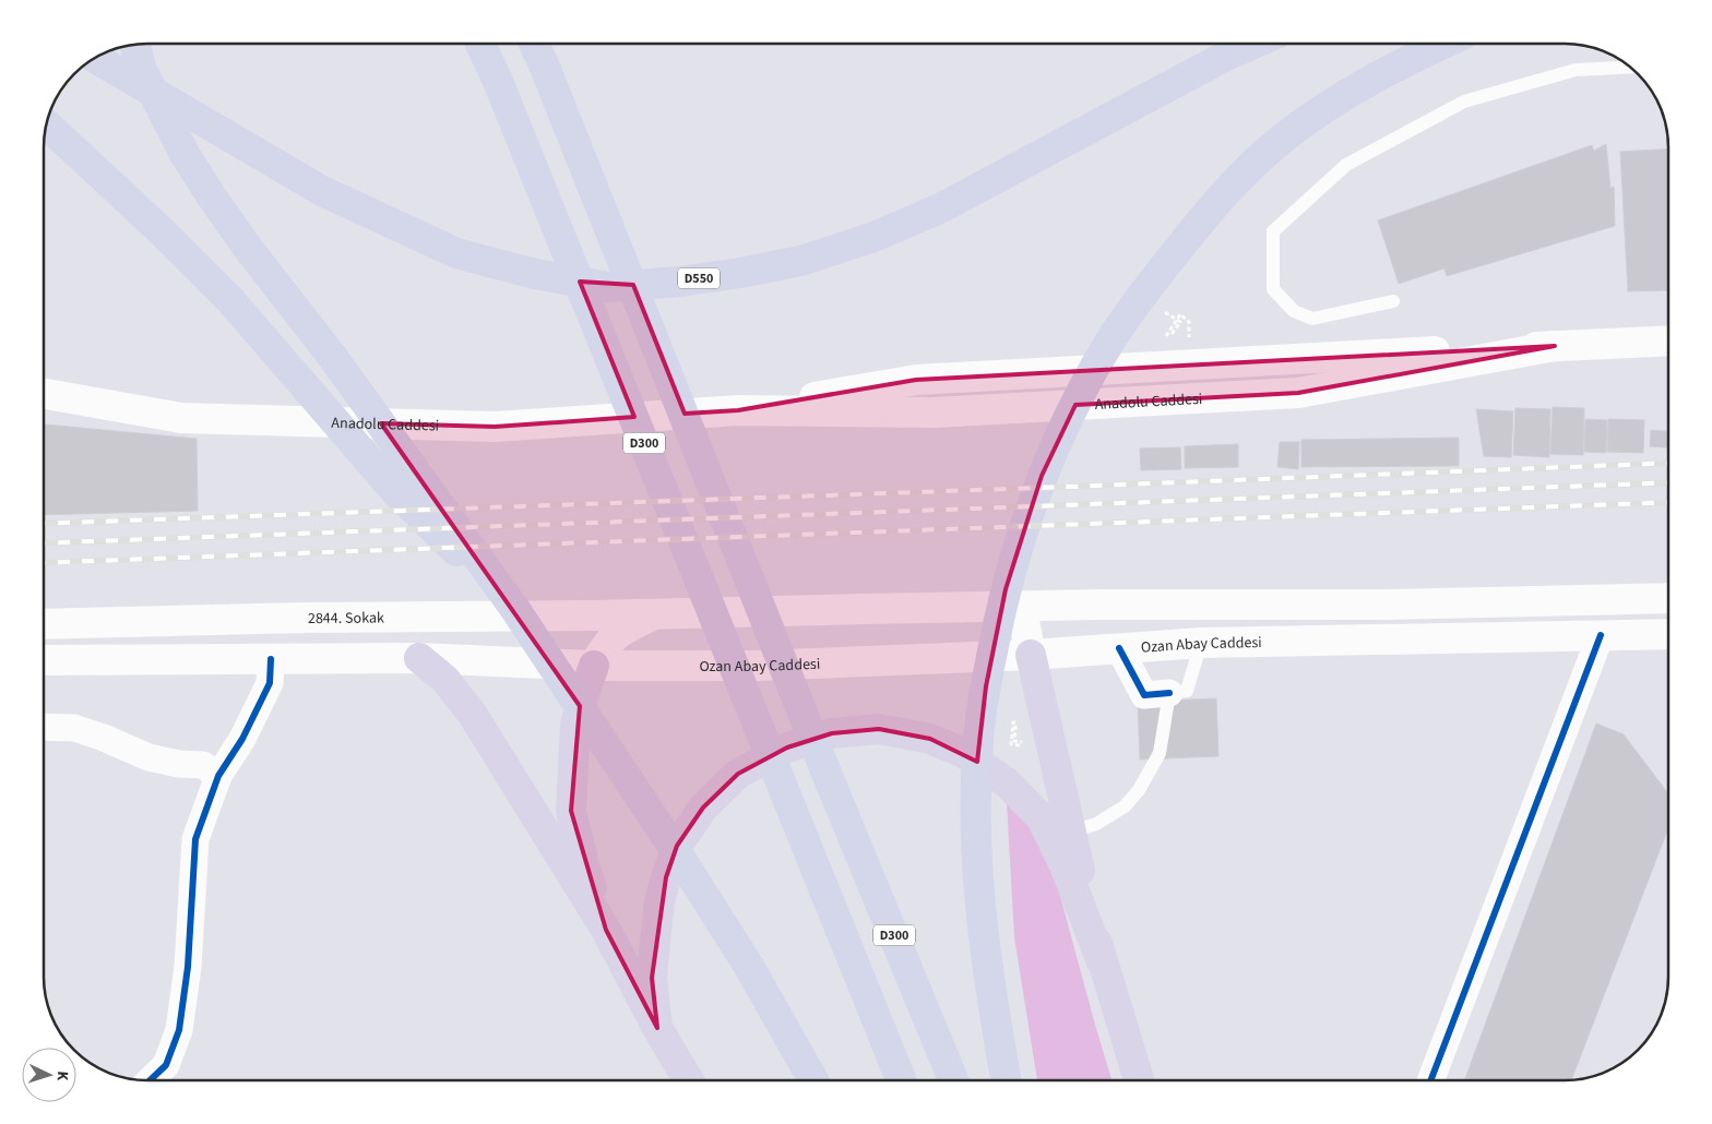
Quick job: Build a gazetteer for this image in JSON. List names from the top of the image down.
{
  "streets": {
    "highway": ["D550", "D300"],
    "main road": ["Anadolu Caddesi", "2844. Sokak", "Ozan Abay Caddesi"]
  },
  "north": "right"
}
